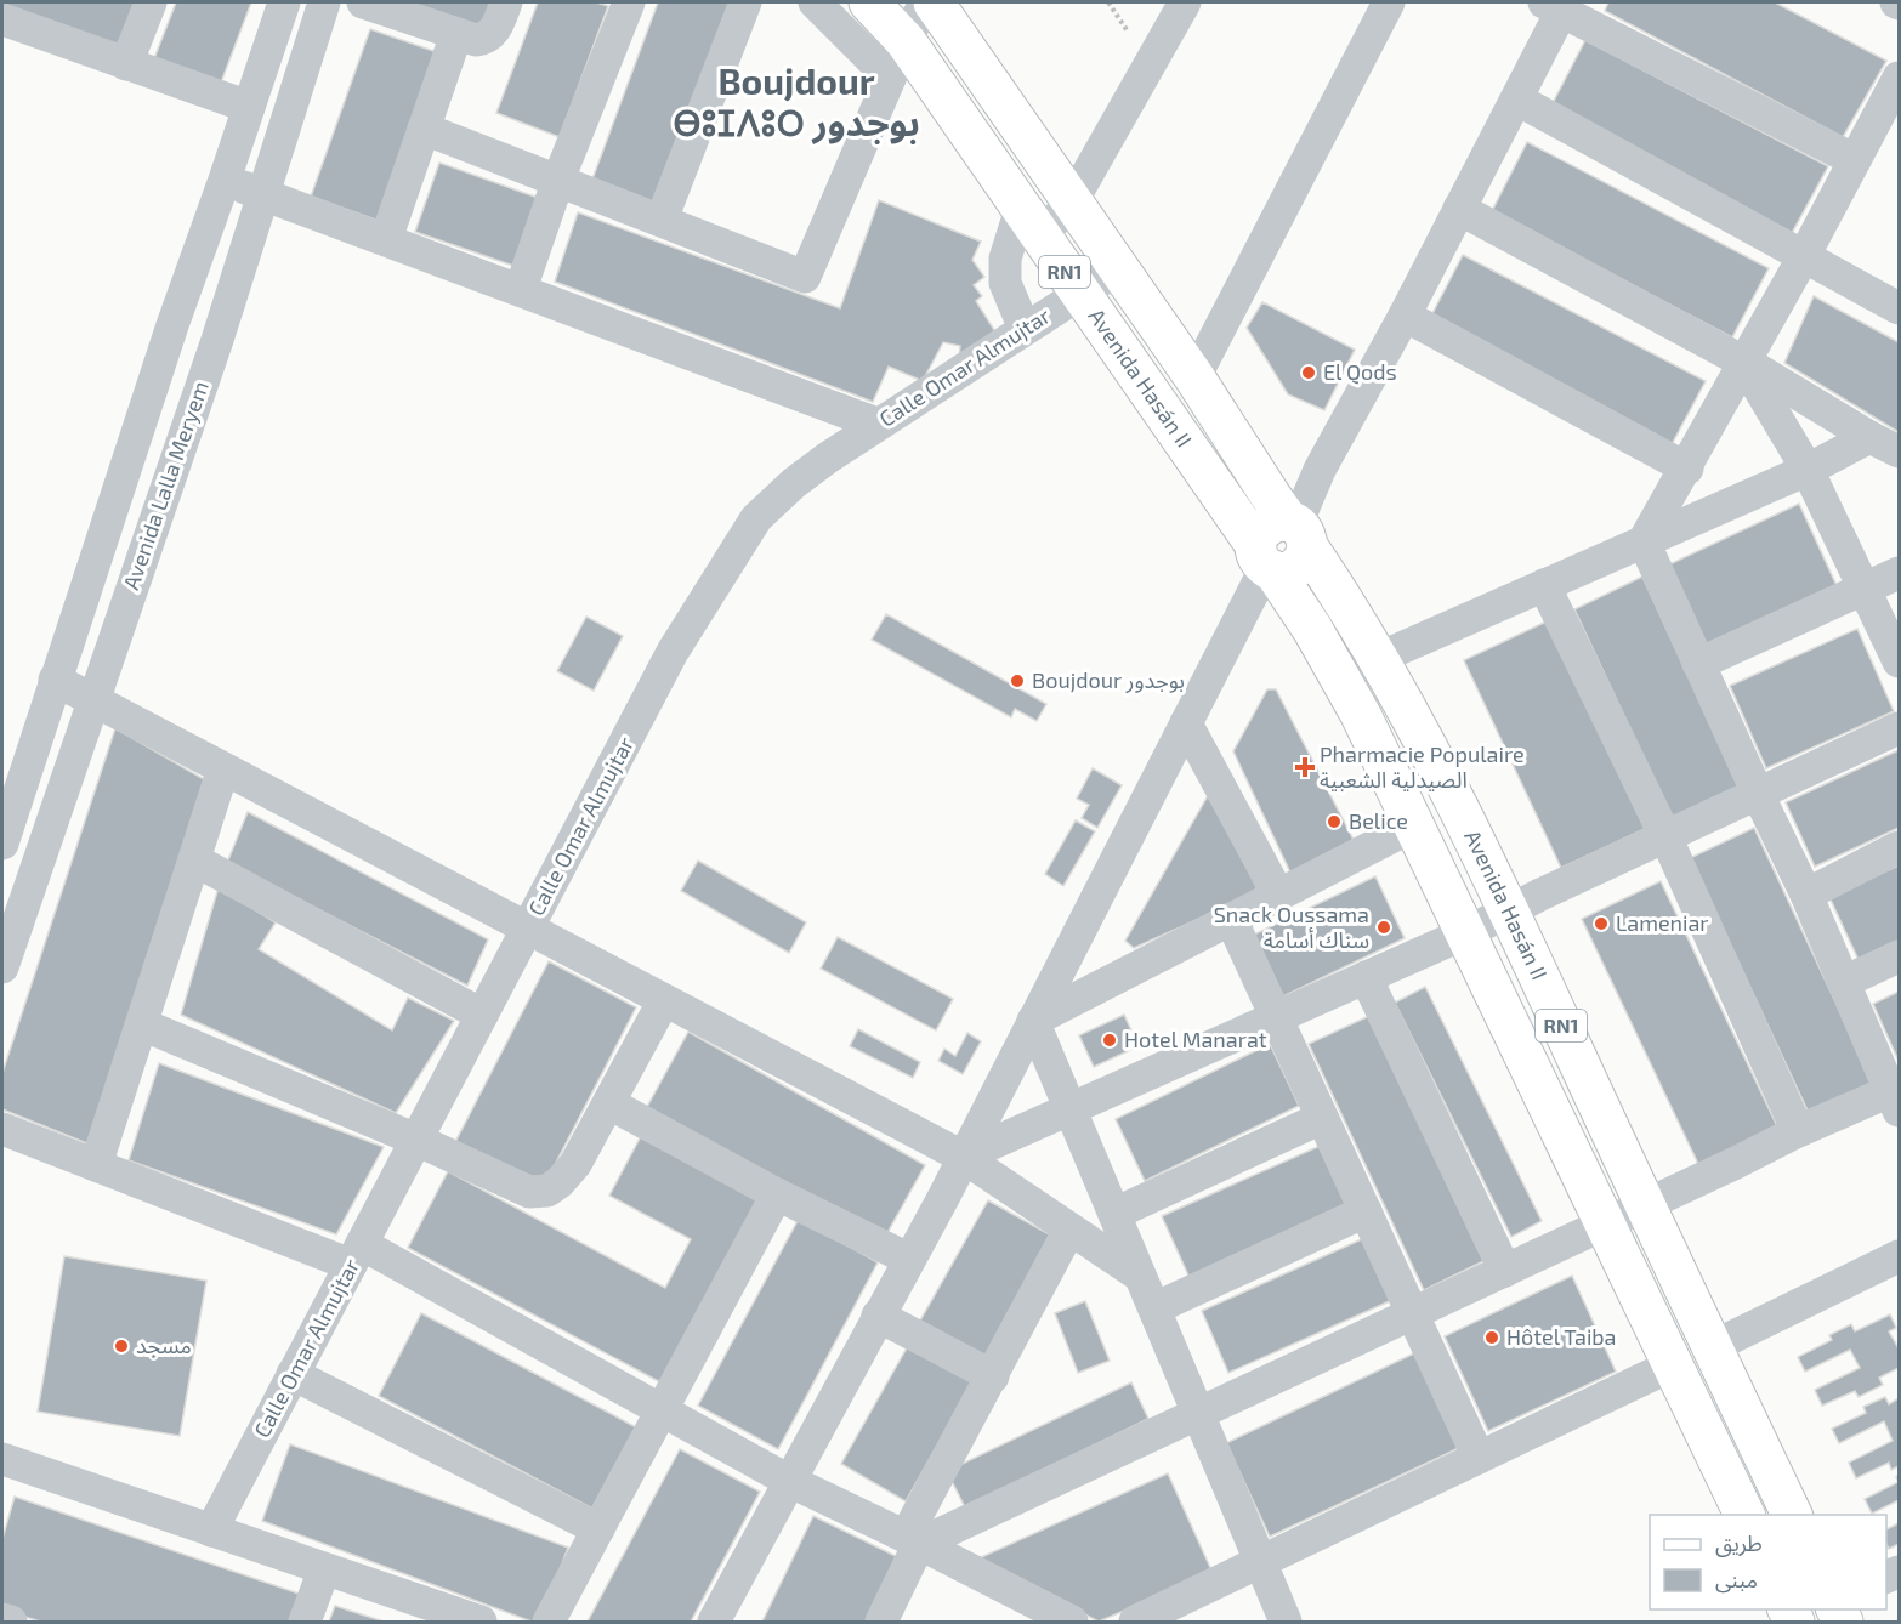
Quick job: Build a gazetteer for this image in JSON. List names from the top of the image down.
{
  "streets": {
    "main road": ["RN1", "Avenida Hasán II"],
    "street": ["Calle Omar Almujtar", "Avenida Lalla Meryem"]
  },
  "crossings": [
    ["Calle Omar Almujtar", "Avenida Hasán II"]
  ],
  "districts": ["Boujdour ⴱⵓⵊⴷⵓⵔ بوجدور"],
  "places": {
    "other": [
      "El Qods",
      "Boujdour بوجدور",
      "Belice",
      "Lameniar",
      "Snack Oussama سناك أسامة",
      "Hotel Manarat",
      "Hôtel Taiba",
      "مسجد"
    ],
    "health": ["Pharmacie Populaire الصيدلية الشعبية"]
  },
  "legend": ["طريق", "مبنى"]
}
